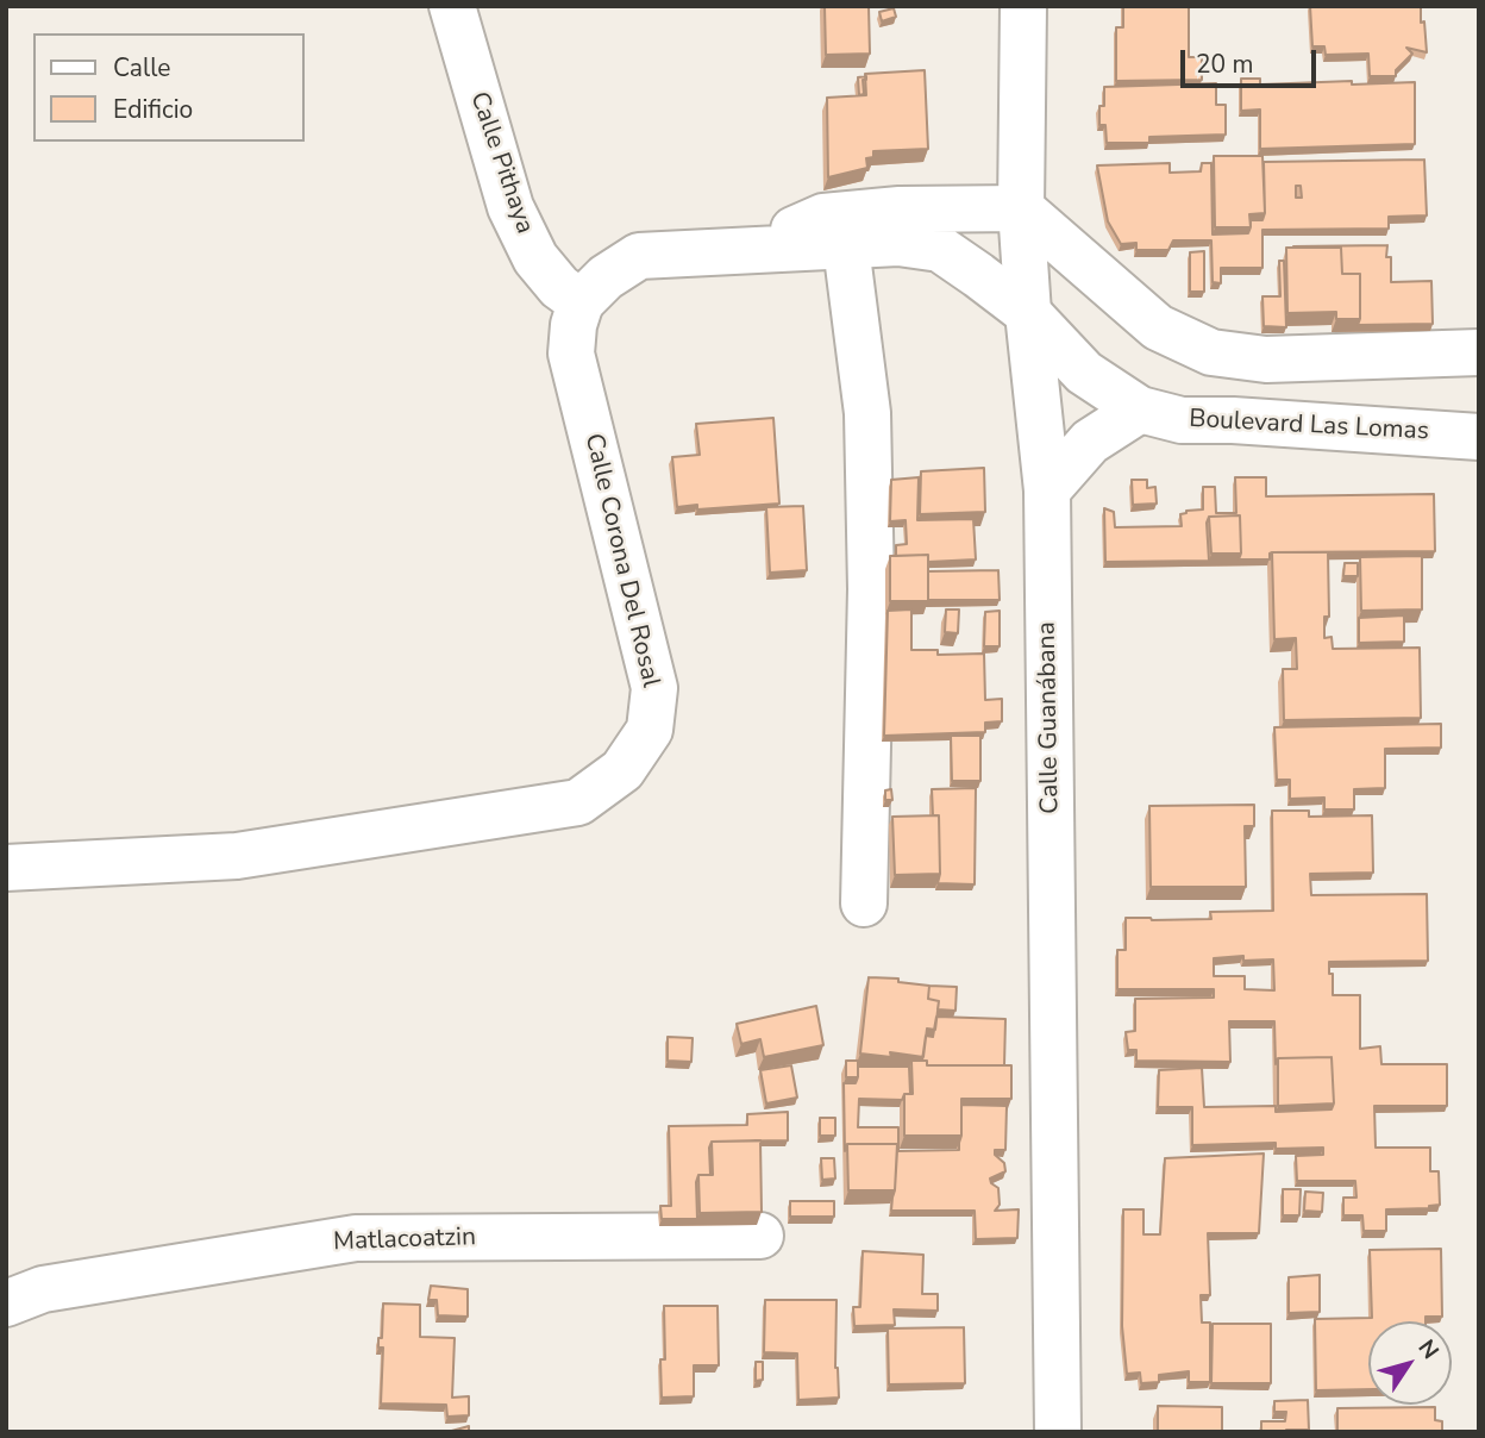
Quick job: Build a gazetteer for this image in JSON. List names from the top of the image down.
{
  "streets": {
    "street": [
      "Calle Pithaya",
      "Boulevard Las Lomas",
      "Calle Corona Del Rosal",
      "Calle Guanábana",
      "Matlacoatzin"
    ]
  },
  "crossings": [
    ["Calle Pithaya", "Calle Corona Del Rosal"],
    ["Boulevard Las Lomas", "Calle Guanábana"]
  ],
  "legend": ["Calle", "Edificio"],
  "scale_bar": "20 m",
  "north": "top right"
}
